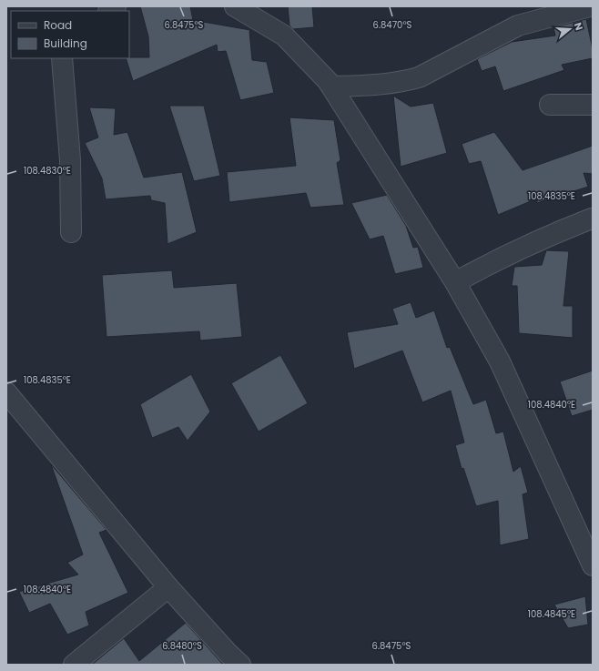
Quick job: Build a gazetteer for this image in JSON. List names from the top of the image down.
{
  "legend": ["Road", "Building"],
  "north": "right",
  "coordinates": [
    "6.8475°S",
    "6.8470°S",
    "108.4830°E",
    "108.4835°E",
    "108.4840°E",
    "108.4845°E",
    "6.8480°S"
  ]
}
